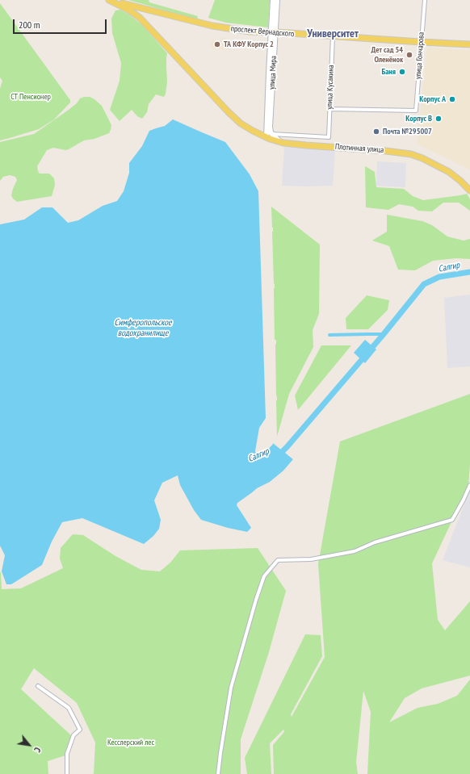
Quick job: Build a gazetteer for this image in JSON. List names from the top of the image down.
{
  "streets": {
    "main road": ["проспект Вернадского", "улица Мира", "Плотинная улица"],
    "street": ["улица Гончарова", "улица Кусакина"]
  },
  "crossings": [
    ["проспект Вернадского", "улица Гончарова"],
    ["проспект Вернадского", "улица Мира"],
    ["проспект Вернадского", "улица Кусакина"],
    ["улица Гончарова", "улица Кусакина"],
    ["улица Мира", "Плотинная улица"],
    ["улица Кусакина", "Плотинная улица"]
  ],
  "districts": ["Университет"],
  "water": ["Салгир", "Симферопольское водохранилище"],
  "parks": ["СТ Пенсионер", "Кесслерский лес"],
  "places": [
    "ТА КФУ Корпус 2",
    "Дет сад 54 Оленёнок",
    "Баня",
    "Корпус А",
    "Корпус В",
    "Почта №295007"
  ],
  "scale_bar": "200 m",
  "north": "bottom right"
}
